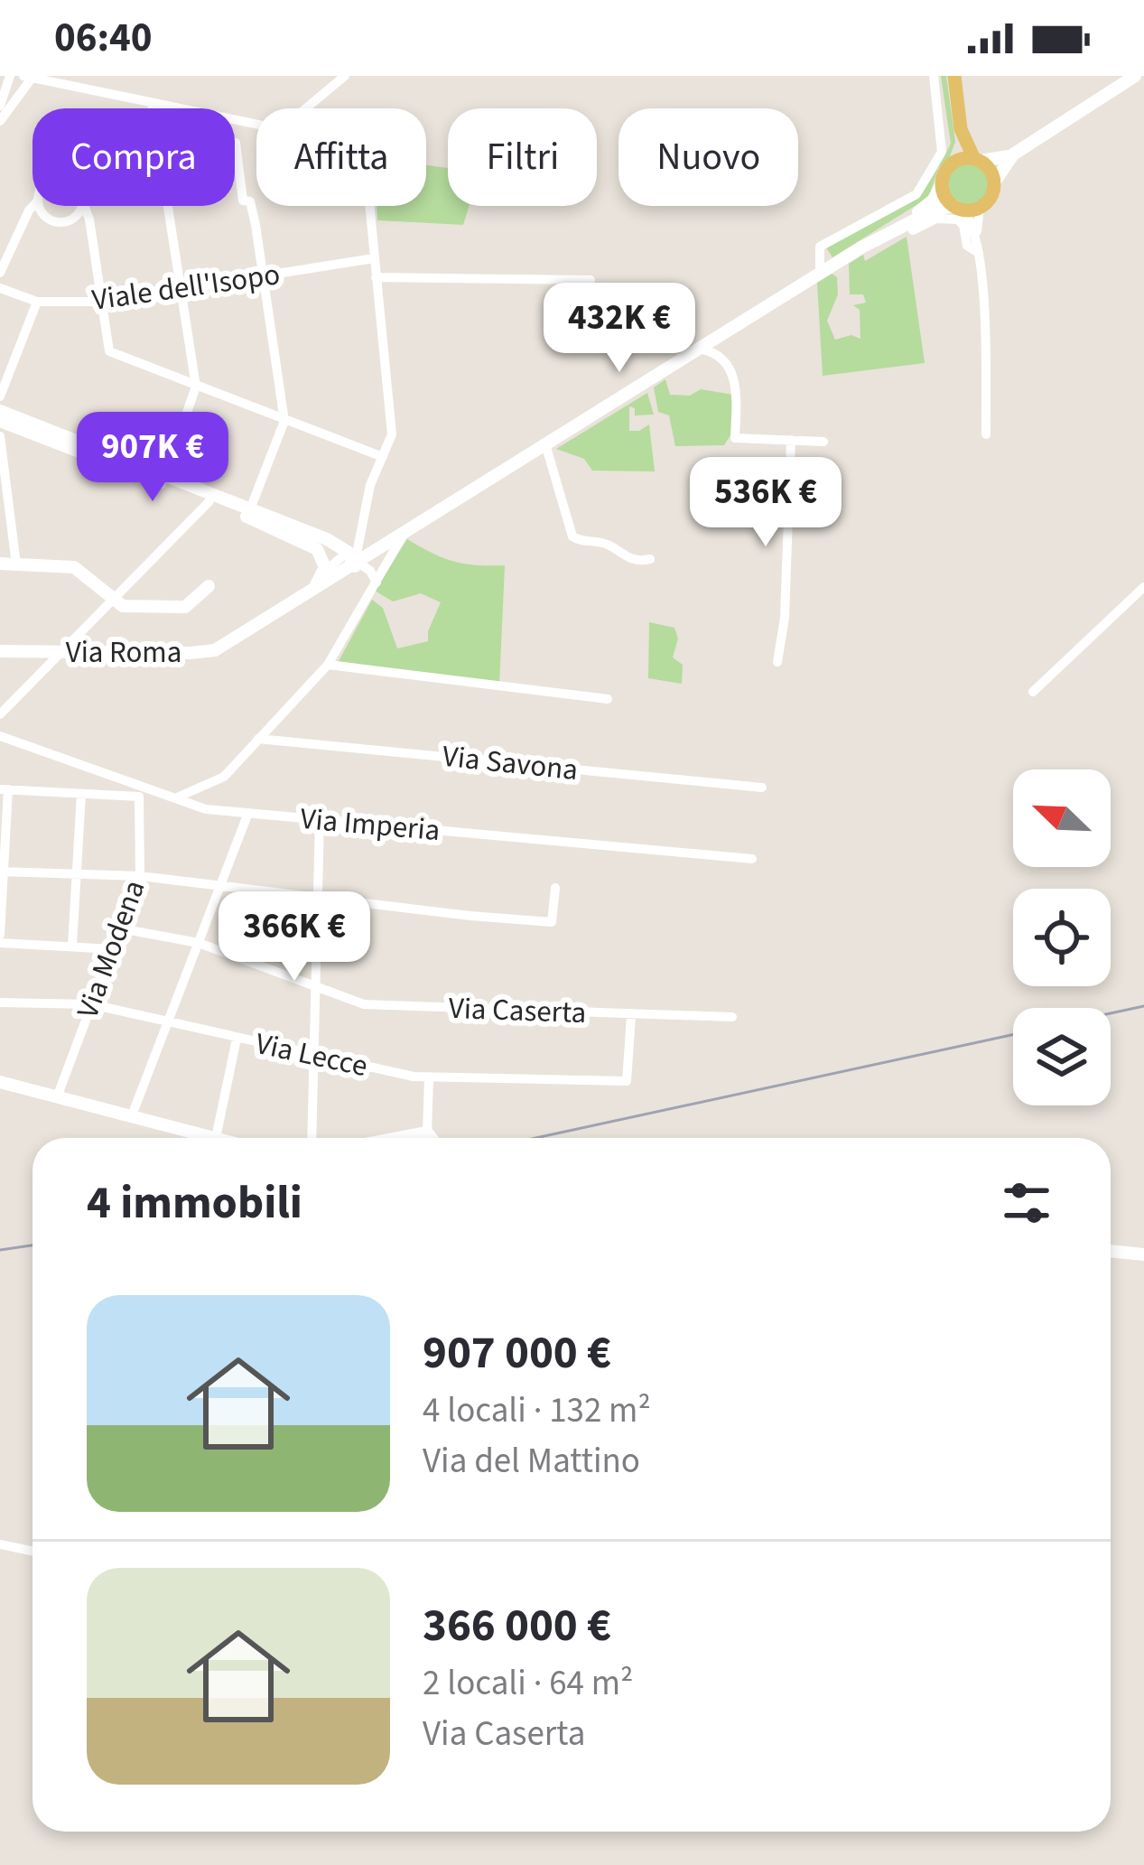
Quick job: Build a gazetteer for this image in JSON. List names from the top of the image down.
{
  "streets": {
    "main road": ["Via Roma"],
    "street": [
      "Viale dell'Isopo",
      "Via Savona",
      "Via Imperia",
      "Via Modena",
      "Via Caserta",
      "Via Lecce"
    ]
  },
  "crossings": [
    ["Via Modena", "Via Caserta"],
    ["Via Modena", "Via Lecce"],
    ["Via Caserta", "Via Lecce"]
  ],
  "north": "top left",
  "page": {
    "status": "06:40",
    "chip": [
      "Compra",
      "Affitta",
      "Filtri",
      "Nuovo"
    ],
    "price": [
      "432K €",
      "907K €",
      "536K €",
      "366K €"
    ],
    "heading": "4 immobili",
    "list": [
      {
        "name": "907 000 €",
        "note": "4 locali · 132 m² · Via del Mattino"
      },
      {
        "name": "366 000 €",
        "note": "2 locali · 64 m² · Via Caserta"
      }
    ]
  }
}
